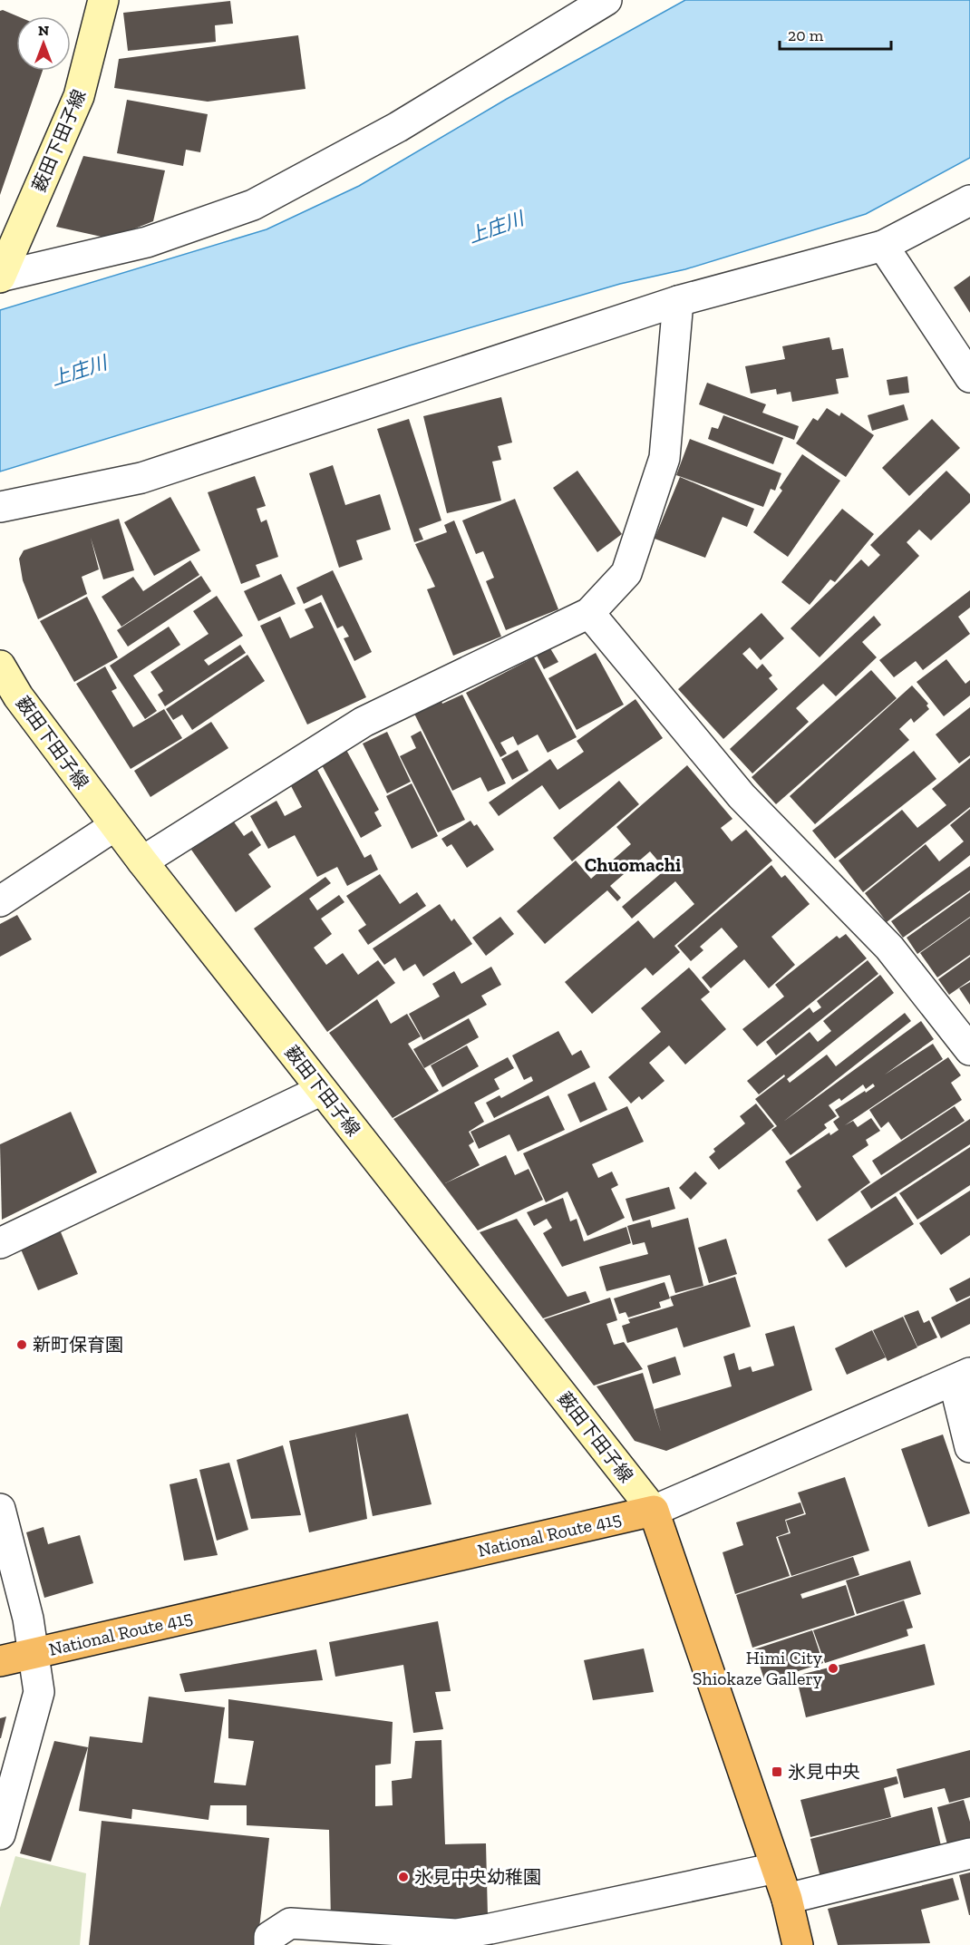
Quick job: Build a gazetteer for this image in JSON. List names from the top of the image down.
{
  "streets": {
    "highway": ["National Route 415"],
    "main road": ["薮田下田子線"]
  },
  "crossings": [
    ["薮田下田子線", "National Route 415"]
  ],
  "districts": ["Chuomachi"],
  "water": ["上庄川"],
  "places": {
    "other": ["新町保育園", "Himi City Shiokaze Gallery", "氷見中央幼稚園"],
    "transit": ["氷見中央"]
  },
  "scale_bar": "20 m",
  "north": "top"
}
